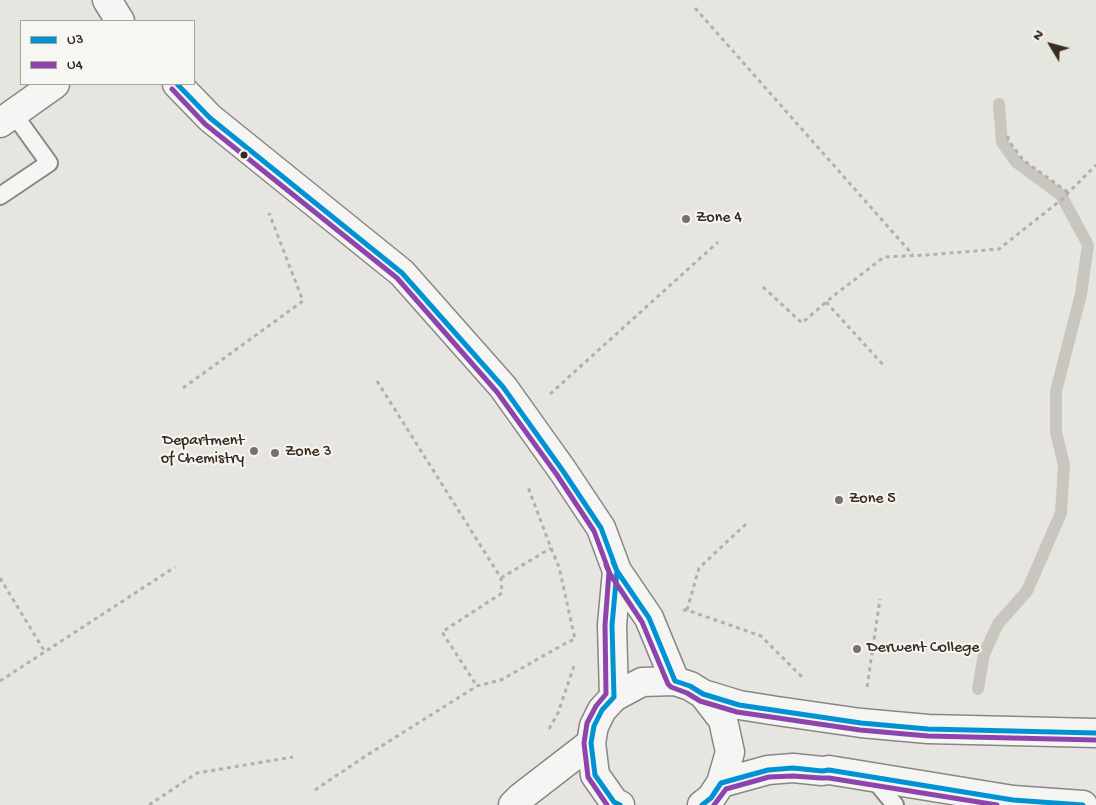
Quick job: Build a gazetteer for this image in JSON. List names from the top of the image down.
{
  "places": [
    "Zone 4",
    "Department of Chemistry",
    "Zone 3",
    "Zone 5",
    "Derwent College"
  ],
  "lines": ["transit line U3", "transit line U4"],
  "legend": ["U3", "U4"],
  "north": "top left"
}
